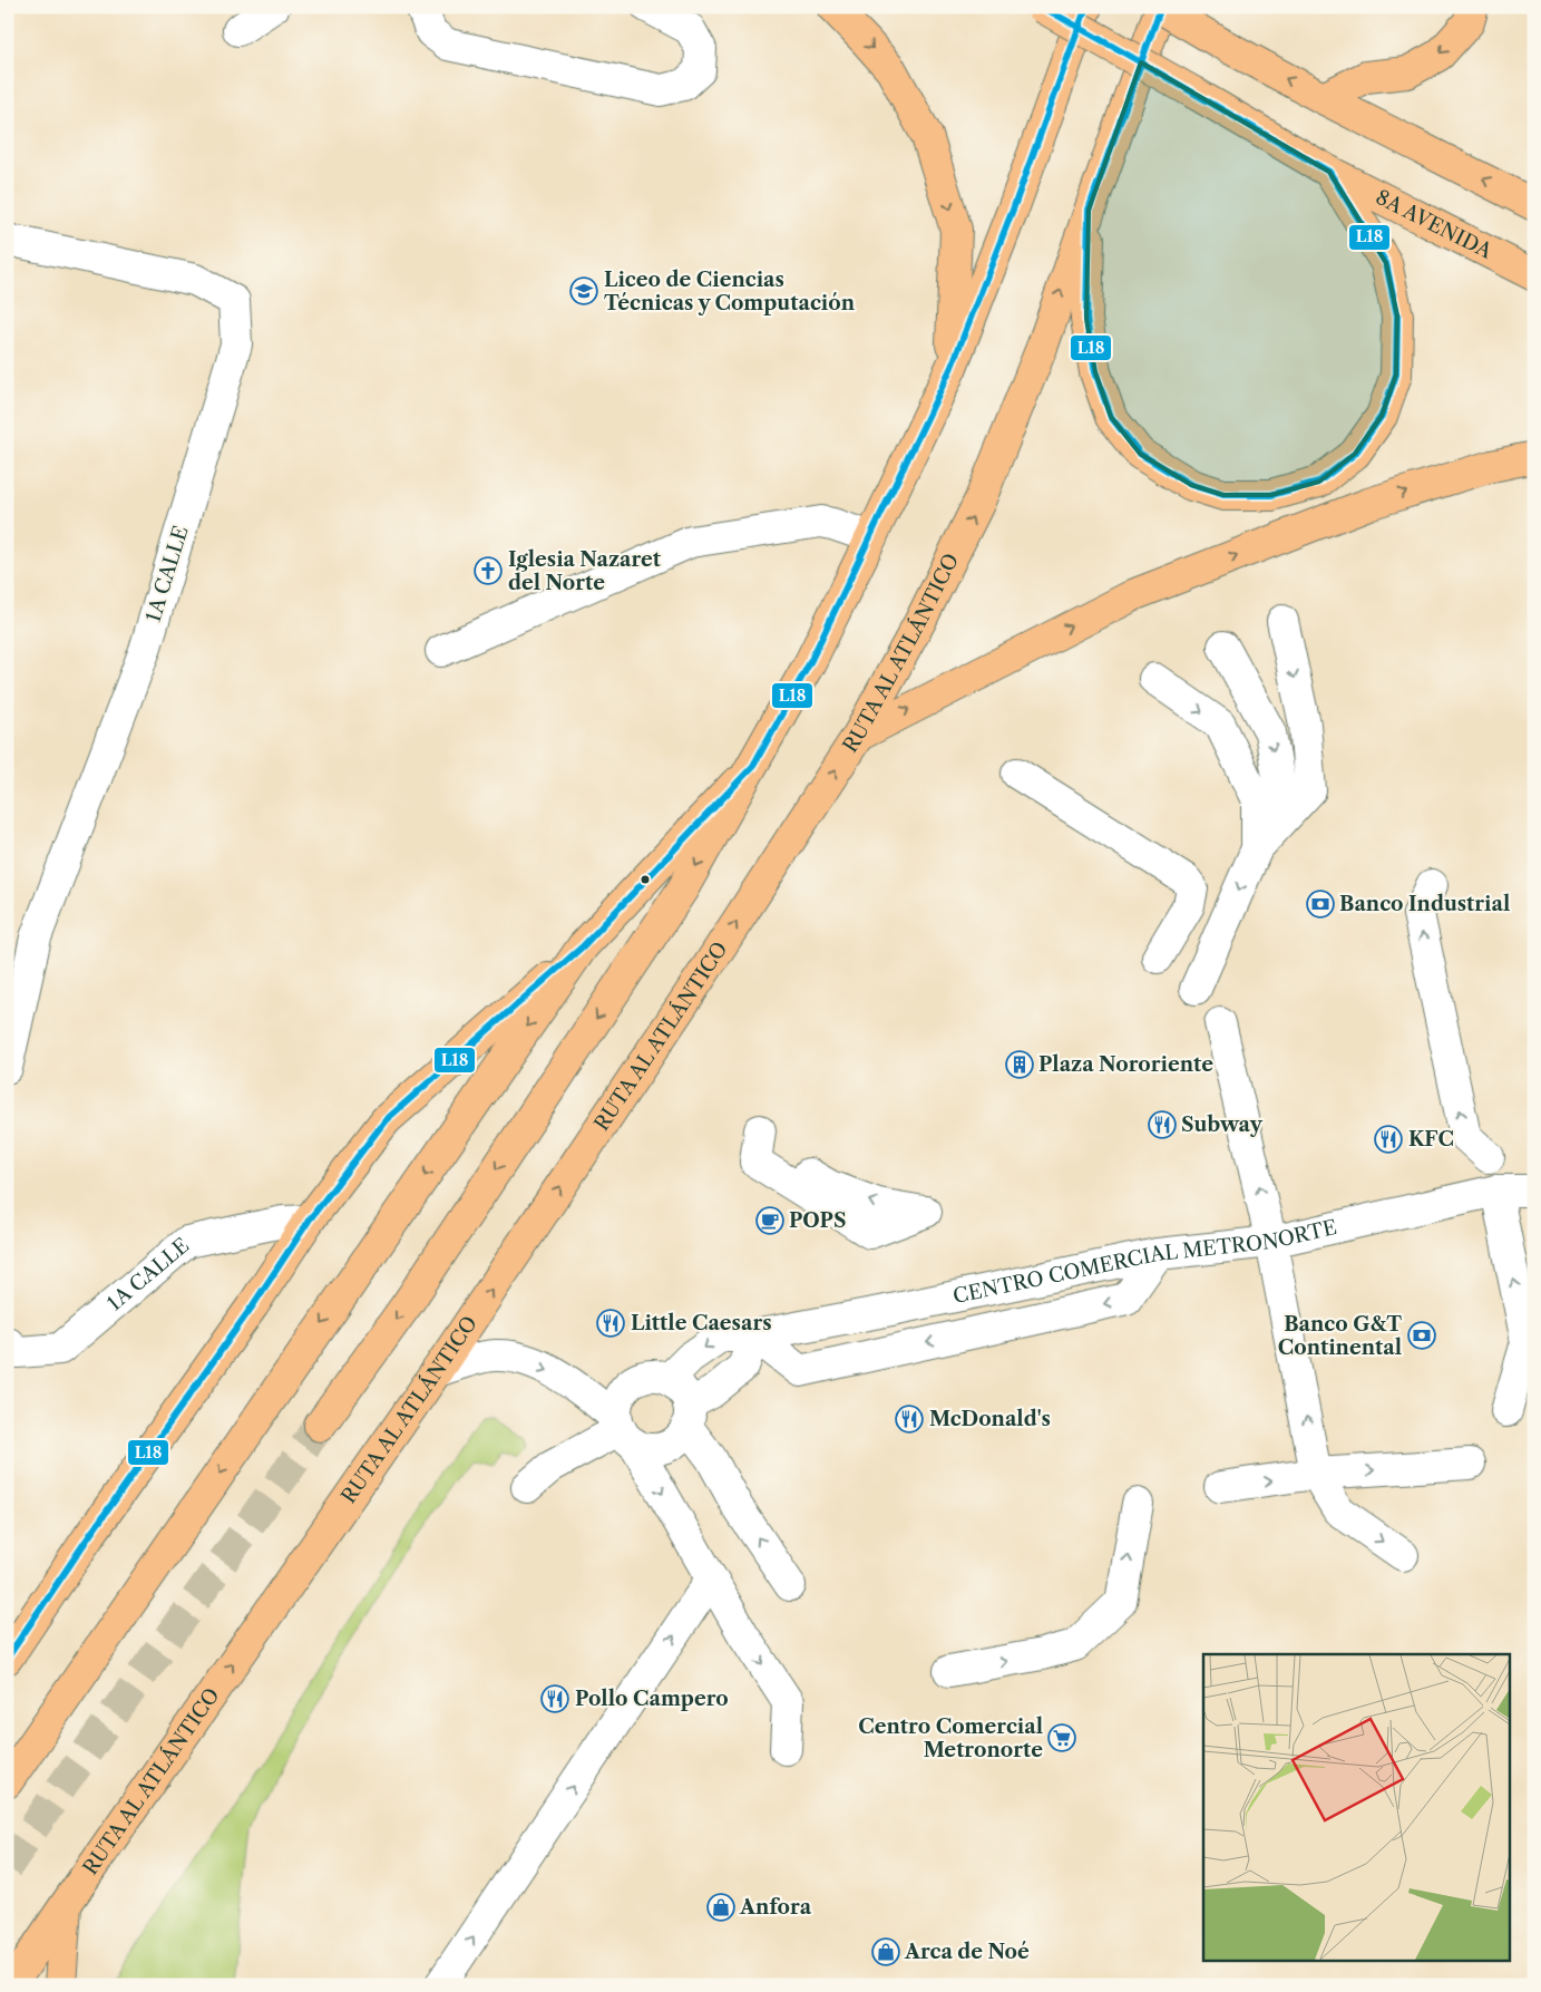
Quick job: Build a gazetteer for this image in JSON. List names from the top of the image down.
{
  "streets": {
    "main road": ["8A AVENIDA", "RUTA AL ATLÁNTICO"],
    "street": ["1A CALLE", "CENTRO COMERCIAL METRONORTE"]
  },
  "places": {
    "school or university": ["Liceo de Ciencias Técnicas y Computación"],
    "church": ["Iglesia Nazaret del Norte"],
    "bank": ["Banco Industrial", "Banco G&T Continental"],
    "building": ["Plaza Nororiente"],
    "restaurant": [
      "Subway",
      "KFC",
      "Little Caesars",
      "McDonald's",
      "Pollo Campero"
    ],
    "cafe": ["POPS"],
    "supermarket": ["Centro Comercial Metronorte"],
    "shop": ["Anfora", "Arca de Noé"]
  },
  "lines": ["transit line L18"]
}
